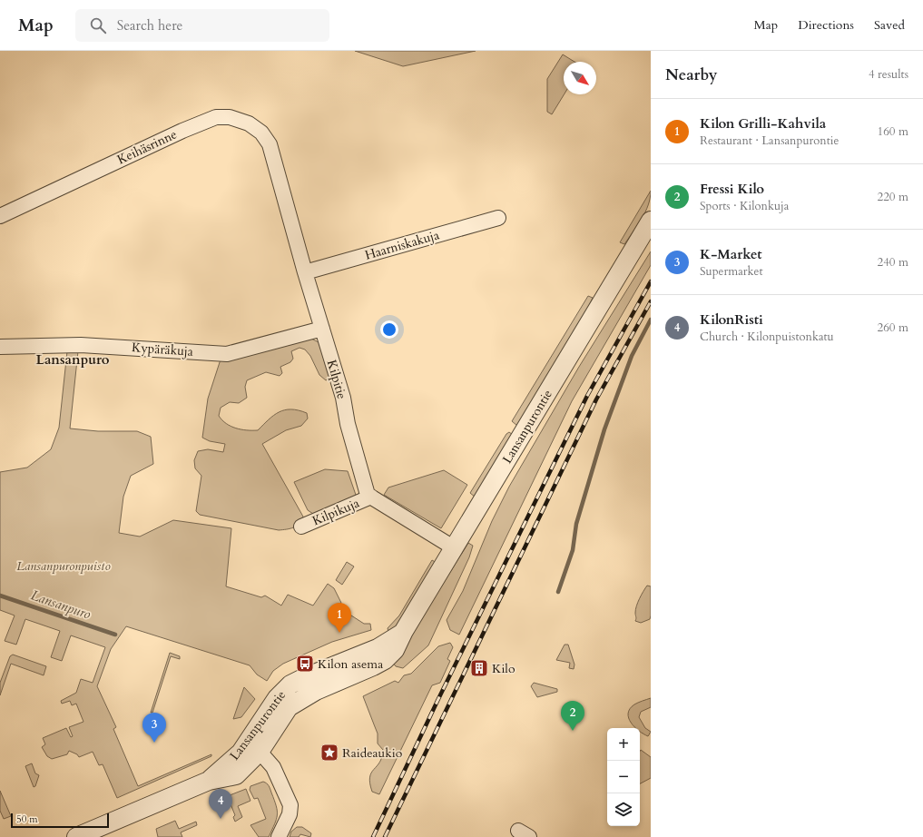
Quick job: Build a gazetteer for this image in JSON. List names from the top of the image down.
{
  "streets": {
    "street": [
      "Keihäsrinne",
      "Haarniskakuja",
      "Kypäräkuja",
      "Kilpitie",
      "Lansanpurontie",
      "Kilpikuja"
    ]
  },
  "crossings": [
    ["Keihäsrinne", "Kilpitie"],
    ["Haarniskakuja", "Kilpitie"],
    ["Kypäräkuja", "Kilpitie"],
    ["Kilpitie", "Kilpikuja"]
  ],
  "districts": ["Lansanpuro"],
  "water": ["Lansanpuro"],
  "parks": ["Lansanpuronpuisto"],
  "places": {
    "bus stop": ["Kilon asema"],
    "building": ["Kilo"],
    "place": ["Raideaukio"]
  },
  "scale_bar": "50 m",
  "north": "bottom right",
  "page": {
    "header": "Map",
    "search": "Search here",
    "nav": ["Map", "Directions", "Saved"],
    "heading": ["Nearby", "4 results"],
    "list": [
      {
        "mark": "1",
        "name": "Kilon Grilli-Kahvila",
        "note": "Restaurant · Lansanpurontie",
        "value": "160 m"
      },
      {
        "mark": "2",
        "name": "Fressi Kilo",
        "note": "Sports · Kilonkuja",
        "value": "220 m"
      },
      {
        "mark": "3",
        "name": "K-Market",
        "note": "Supermarket",
        "value": "240 m"
      },
      {
        "mark": "4",
        "name": "KilonRisti",
        "note": "Church · Kilonpuistonkatu",
        "value": "260 m"
      }
    ],
    "pins": [
      "1",
      "2",
      "3",
      "4"
    ],
    "map_buttons": ["+", "−"],
    "scale": "50 m"
  }
}
